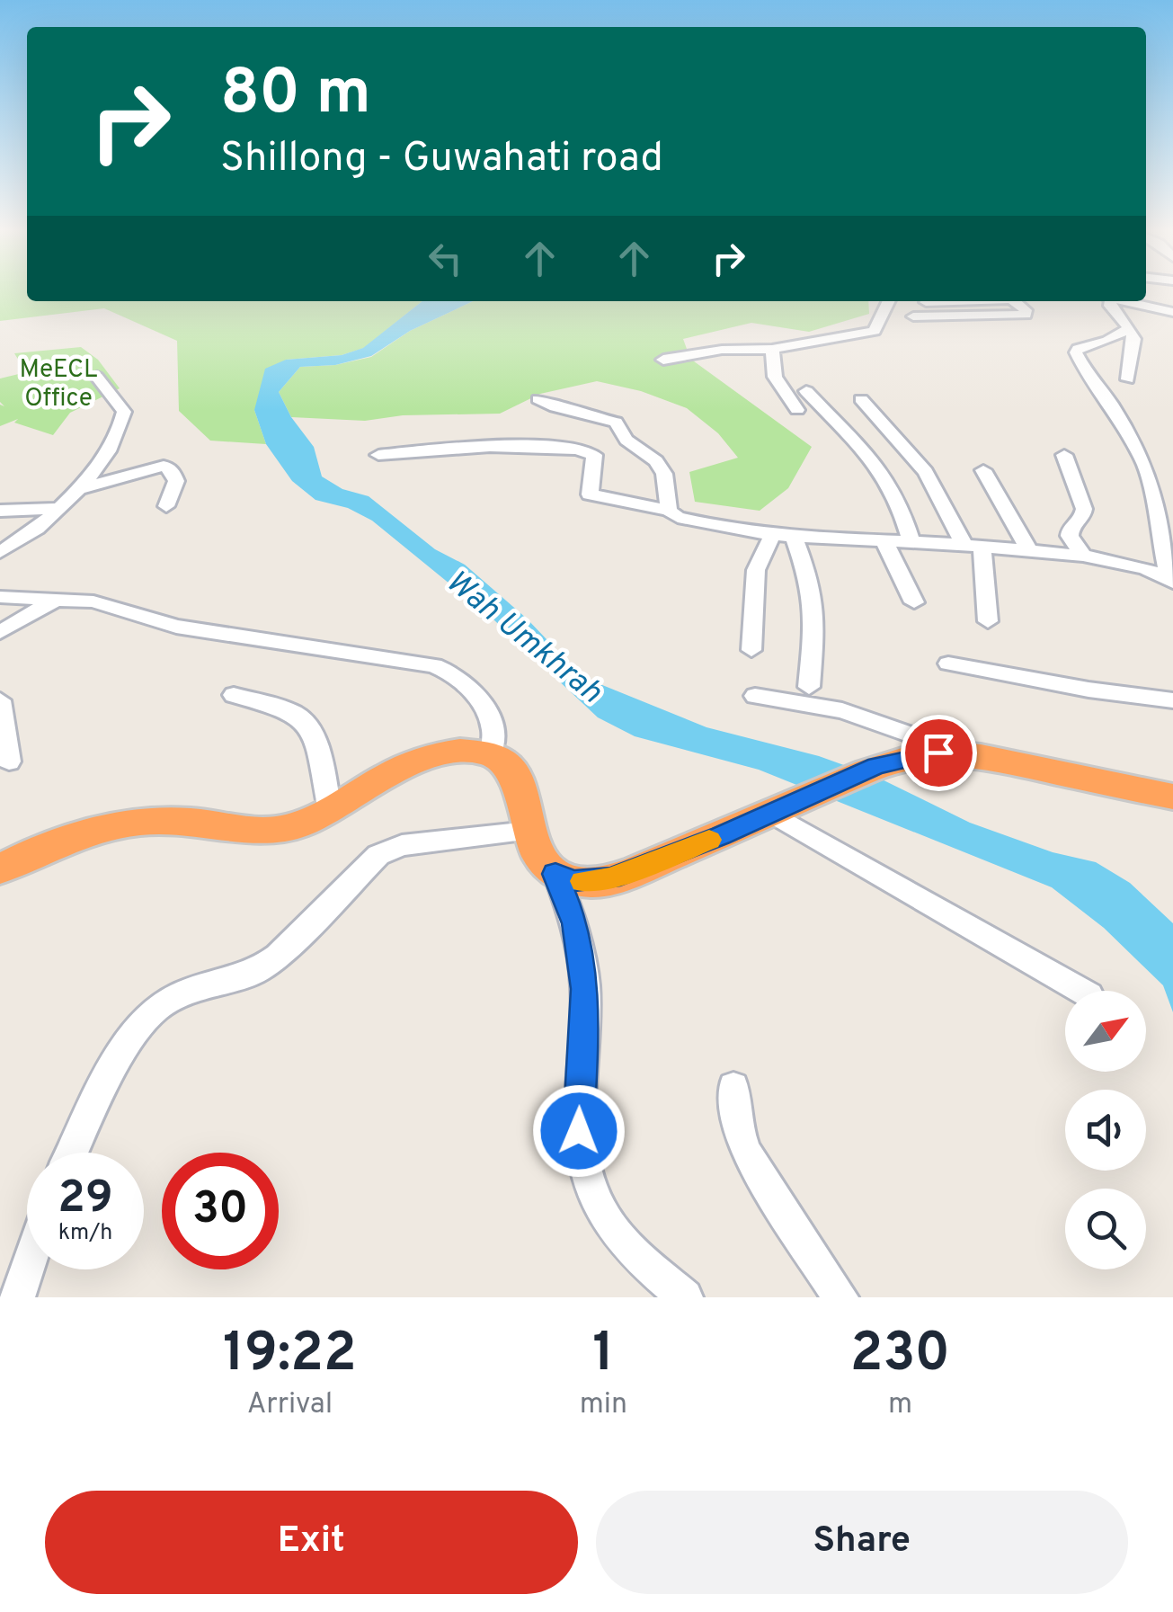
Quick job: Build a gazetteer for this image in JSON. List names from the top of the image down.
{
  "water": ["Wah Umkhrah"],
  "parks": ["MeECL Office"],
  "north": "top right",
  "page": {
    "turn": ["80 m", "Shillong - Guwahati road"],
    "speed": "29 km/h",
    "limit": "30",
    "eta": [
      "19:22",
      "Arrival",
      "1",
      "min",
      "230",
      "m"
    ],
    "buttons": ["Exit", "Share"]
  }
}
